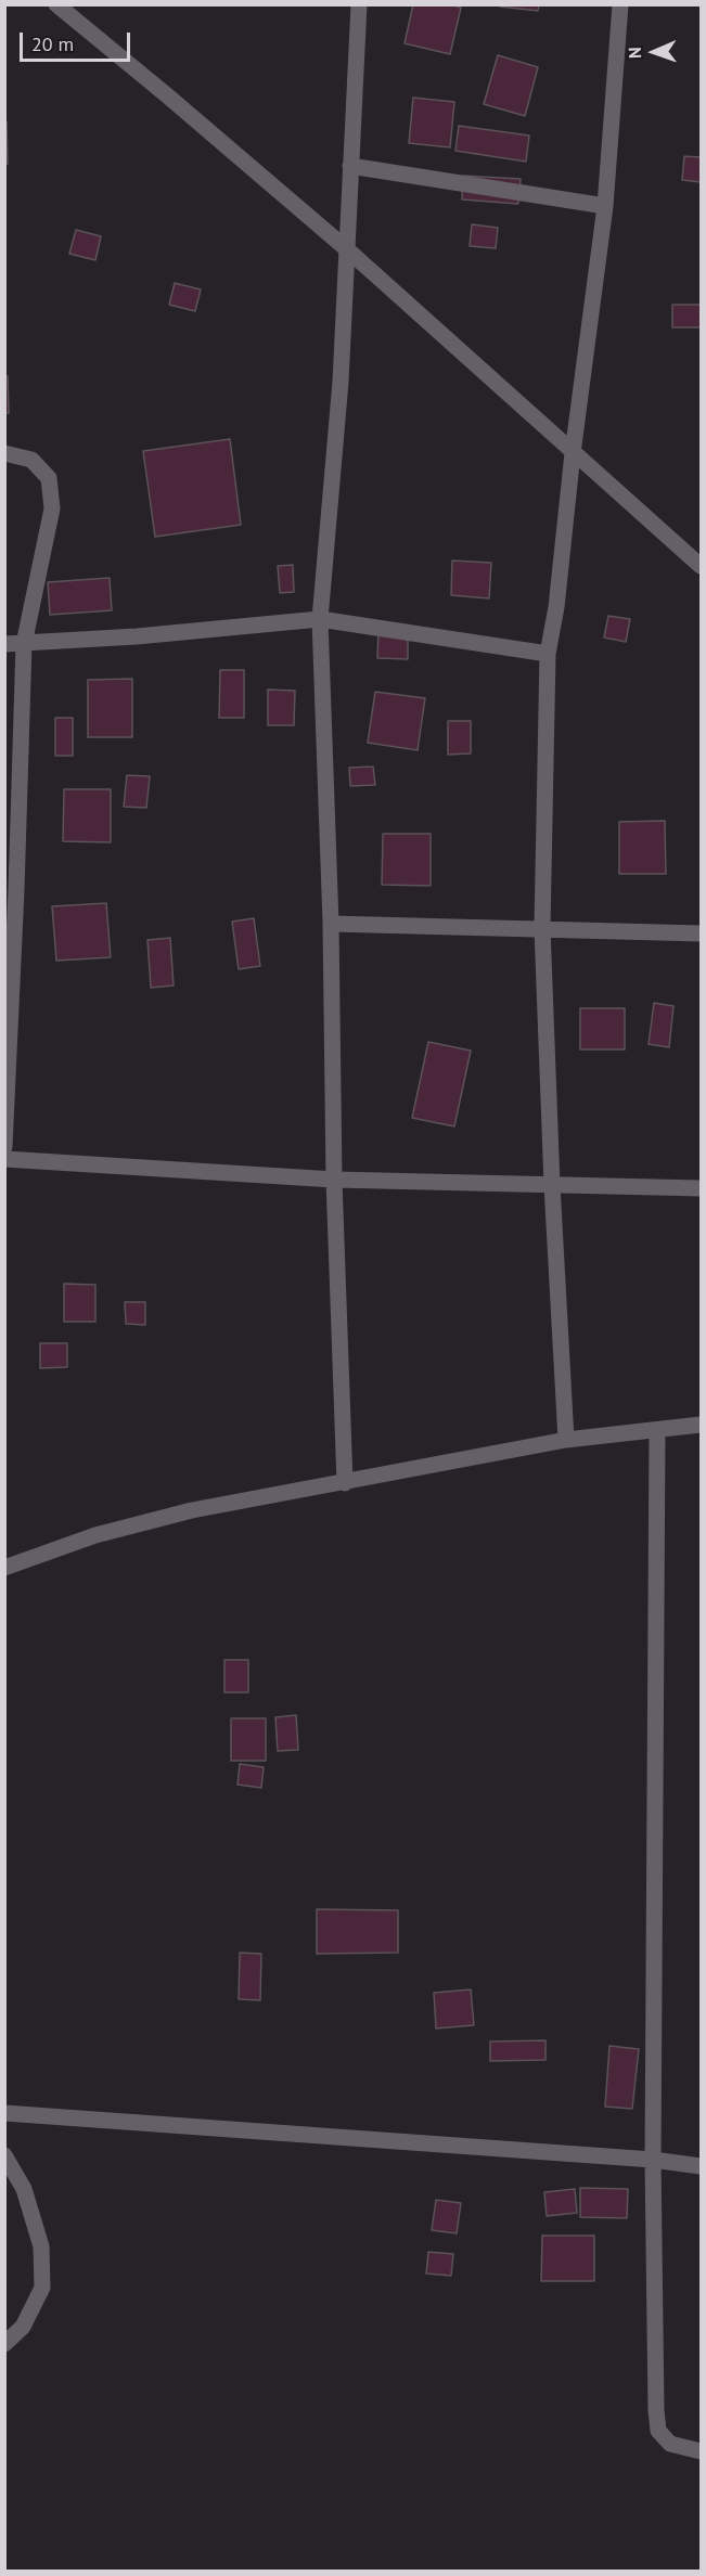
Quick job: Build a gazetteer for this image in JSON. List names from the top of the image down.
{
  "scale_bar": "20 m",
  "north": "left"
}
